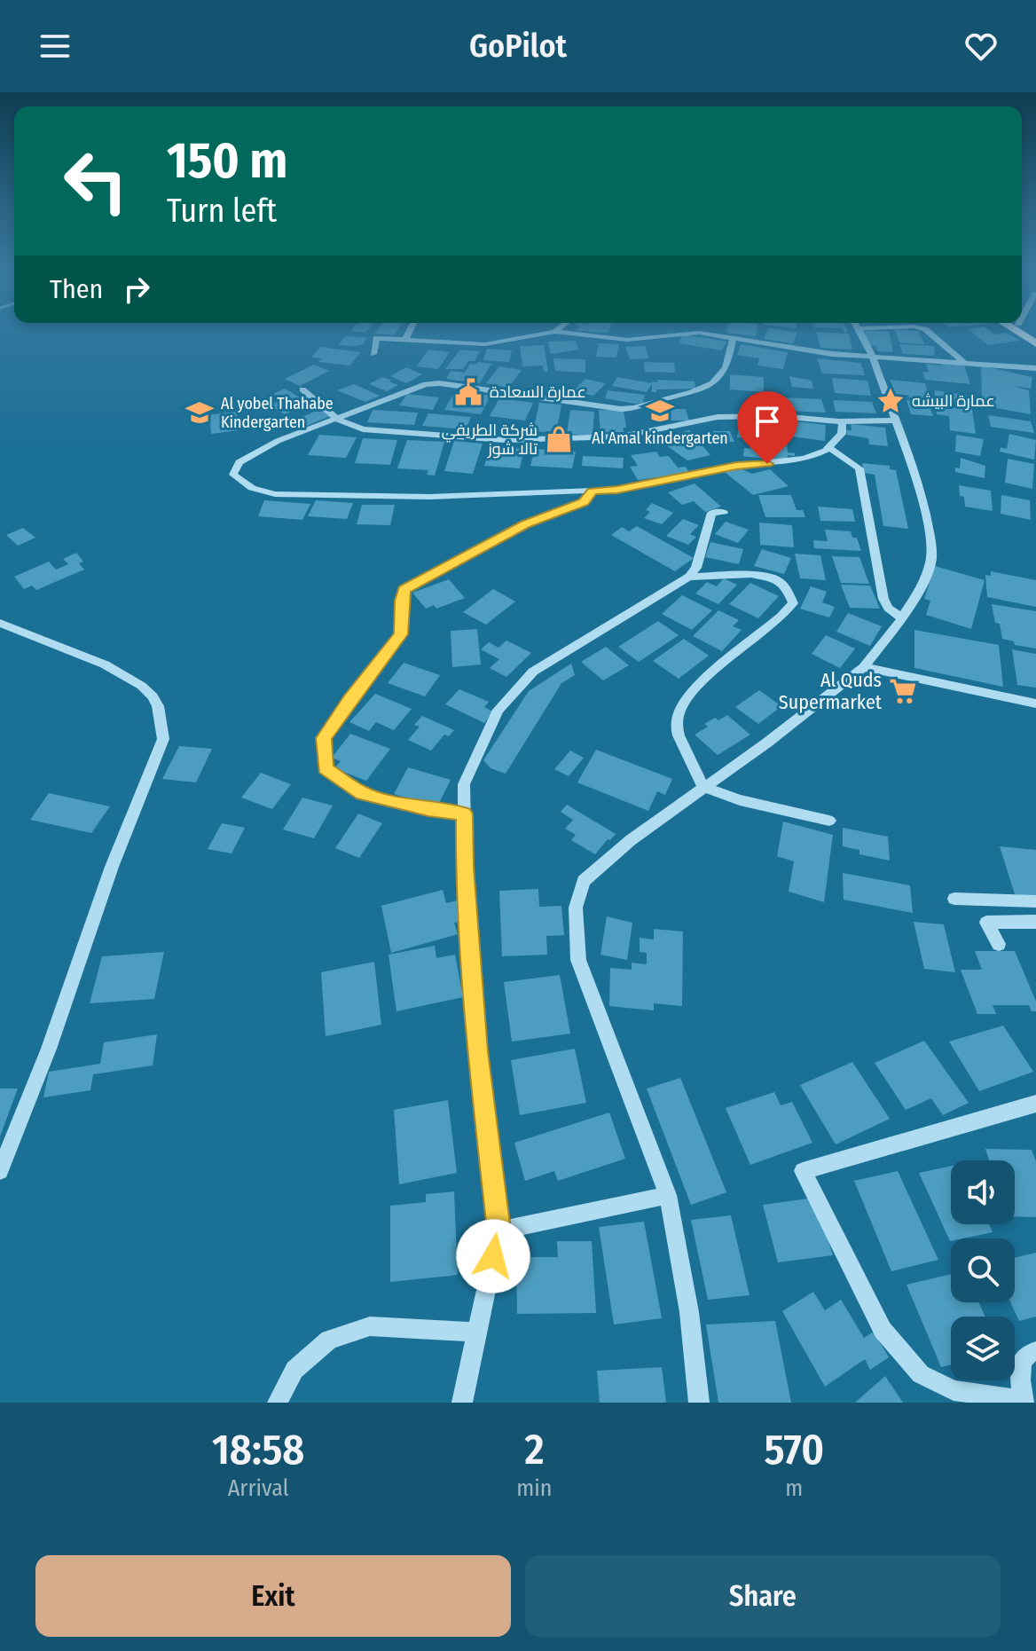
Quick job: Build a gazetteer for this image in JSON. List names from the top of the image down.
{
  "places": {
    "public building": ["عمارة السعادة"],
    "place": ["عمارة البيشه"],
    "school or university": ["Al Amal kindergarten", "Al yobel Thahabe Kindergarten"],
    "shop": ["شركة الطريفي تالا شوز"],
    "supermarket": ["Al Quds Supermarket"]
  },
  "page": {
    "header": "GoPilot",
    "turn": ["150 m", "Turn left"],
    "then": "Then",
    "eta": [
      "18:58",
      "Arrival",
      "2",
      "min",
      "570",
      "m"
    ],
    "buttons": ["Exit", "Share"]
  }
}
